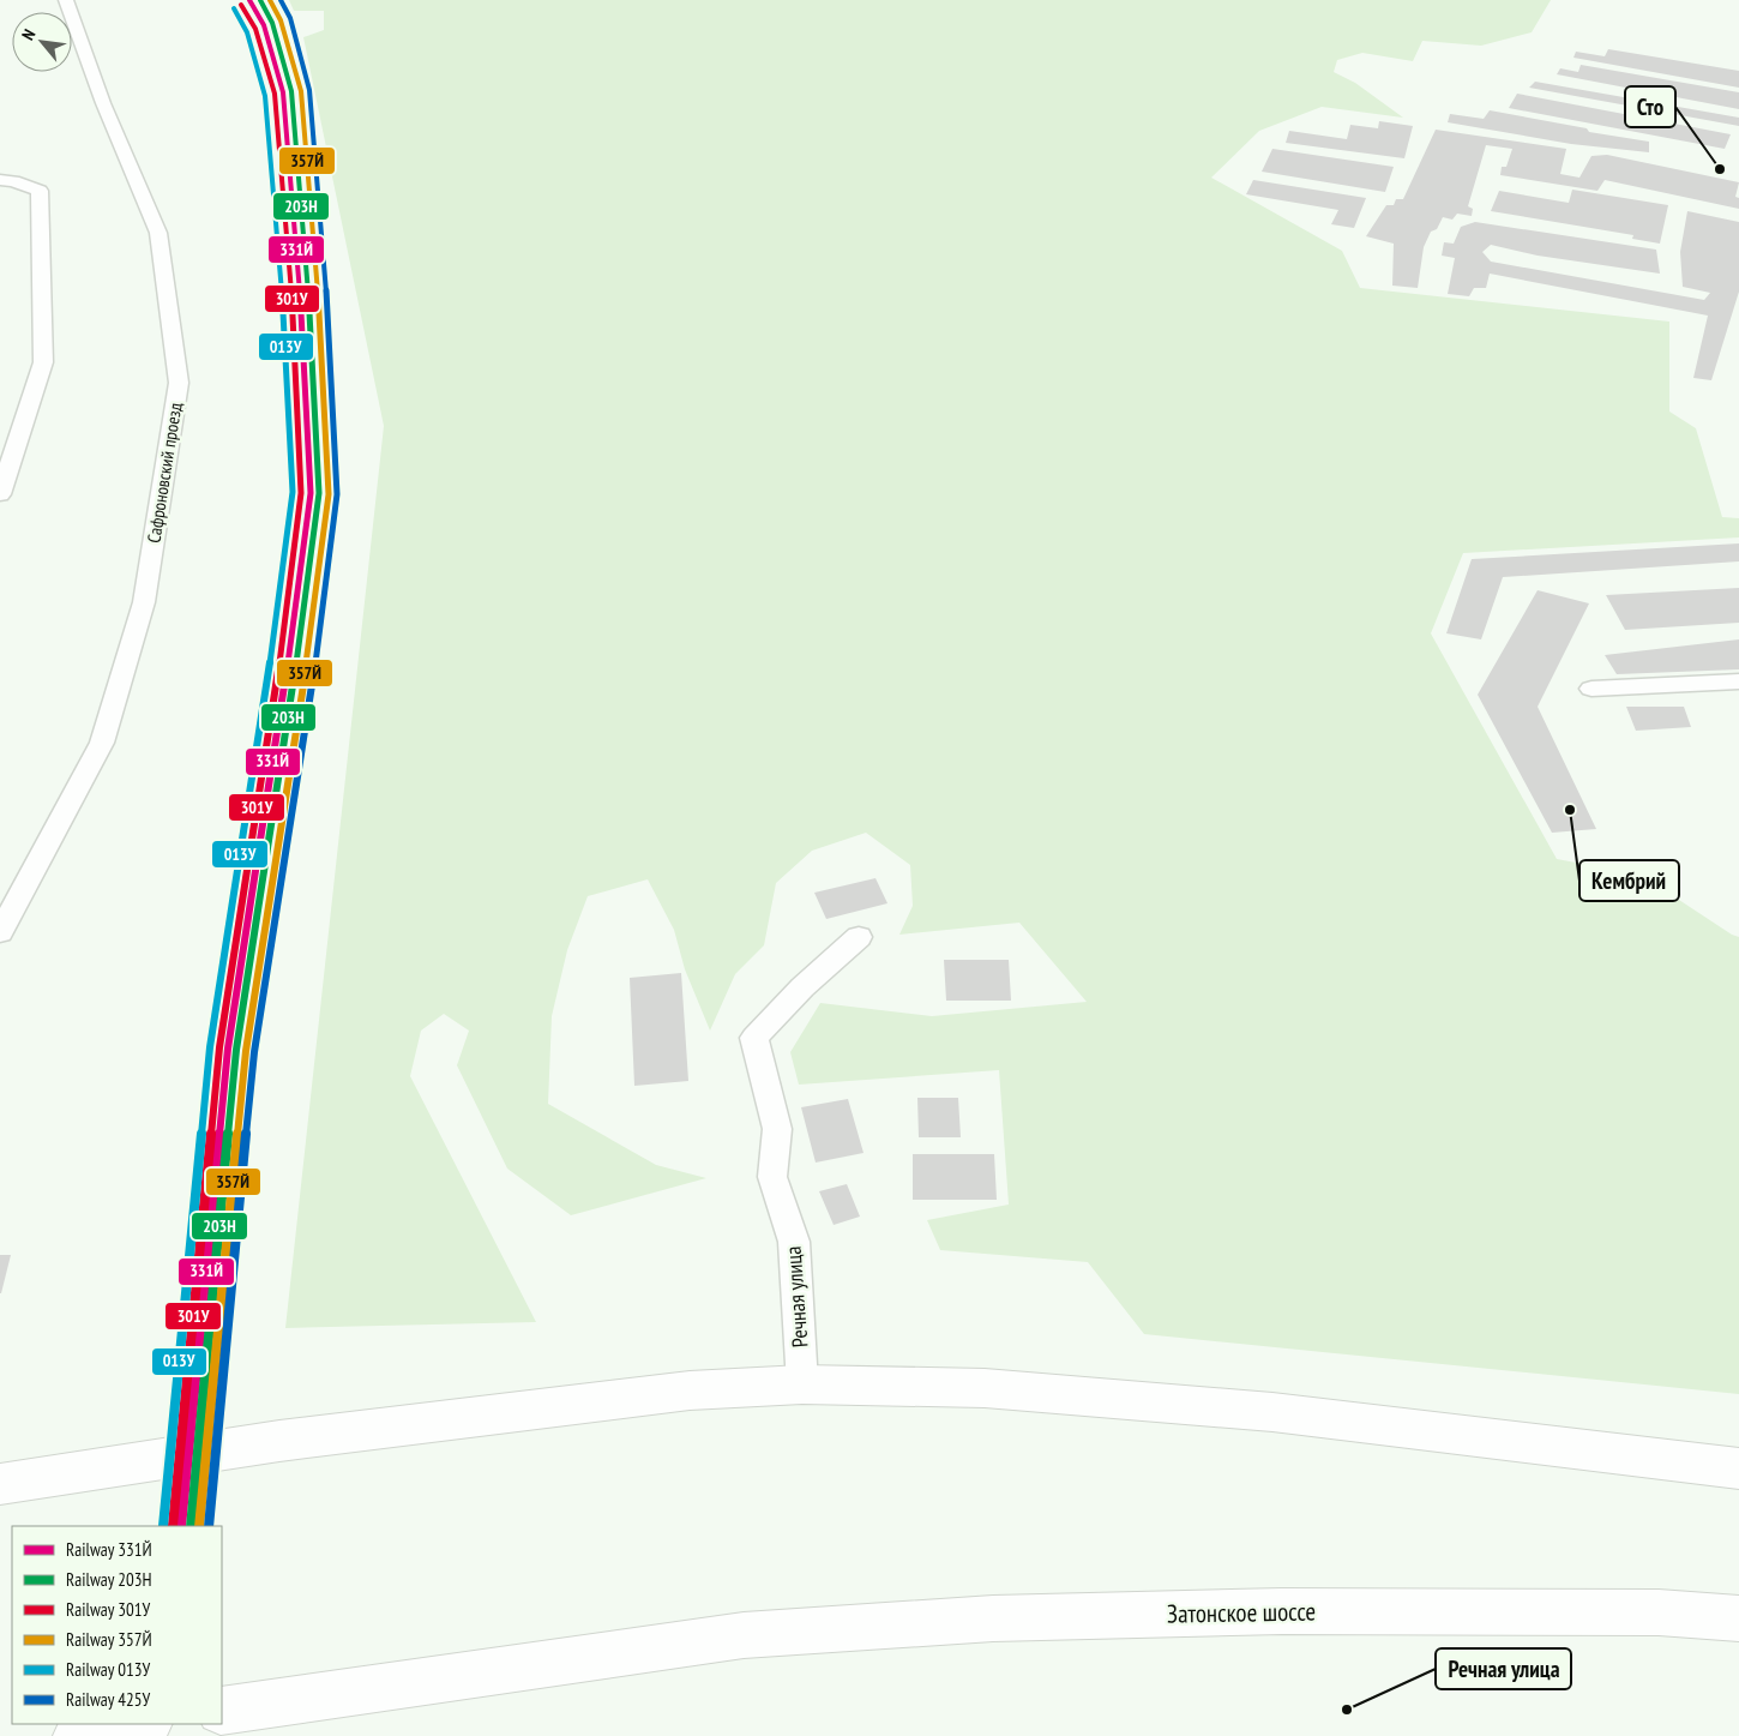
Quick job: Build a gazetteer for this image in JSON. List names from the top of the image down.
{
  "streets": {
    "main road": ["Затонское шоссе"],
    "street": ["Сафроновский проезд", "Речная улица"]
  },
  "places": ["Сто", "Кембрий", "Речная улица"],
  "lines": [
    "rail line 331Й",
    "rail line 203Н",
    "rail line 357Й",
    "rail line 425У",
    "rail line 301У",
    "rail line 013У"
  ],
  "legend": [
    "Railway 331Й",
    "Railway 203Н",
    "Railway 301У",
    "Railway 357Й",
    "Railway 013У",
    "Railway 425У"
  ],
  "north": "top left"
}
